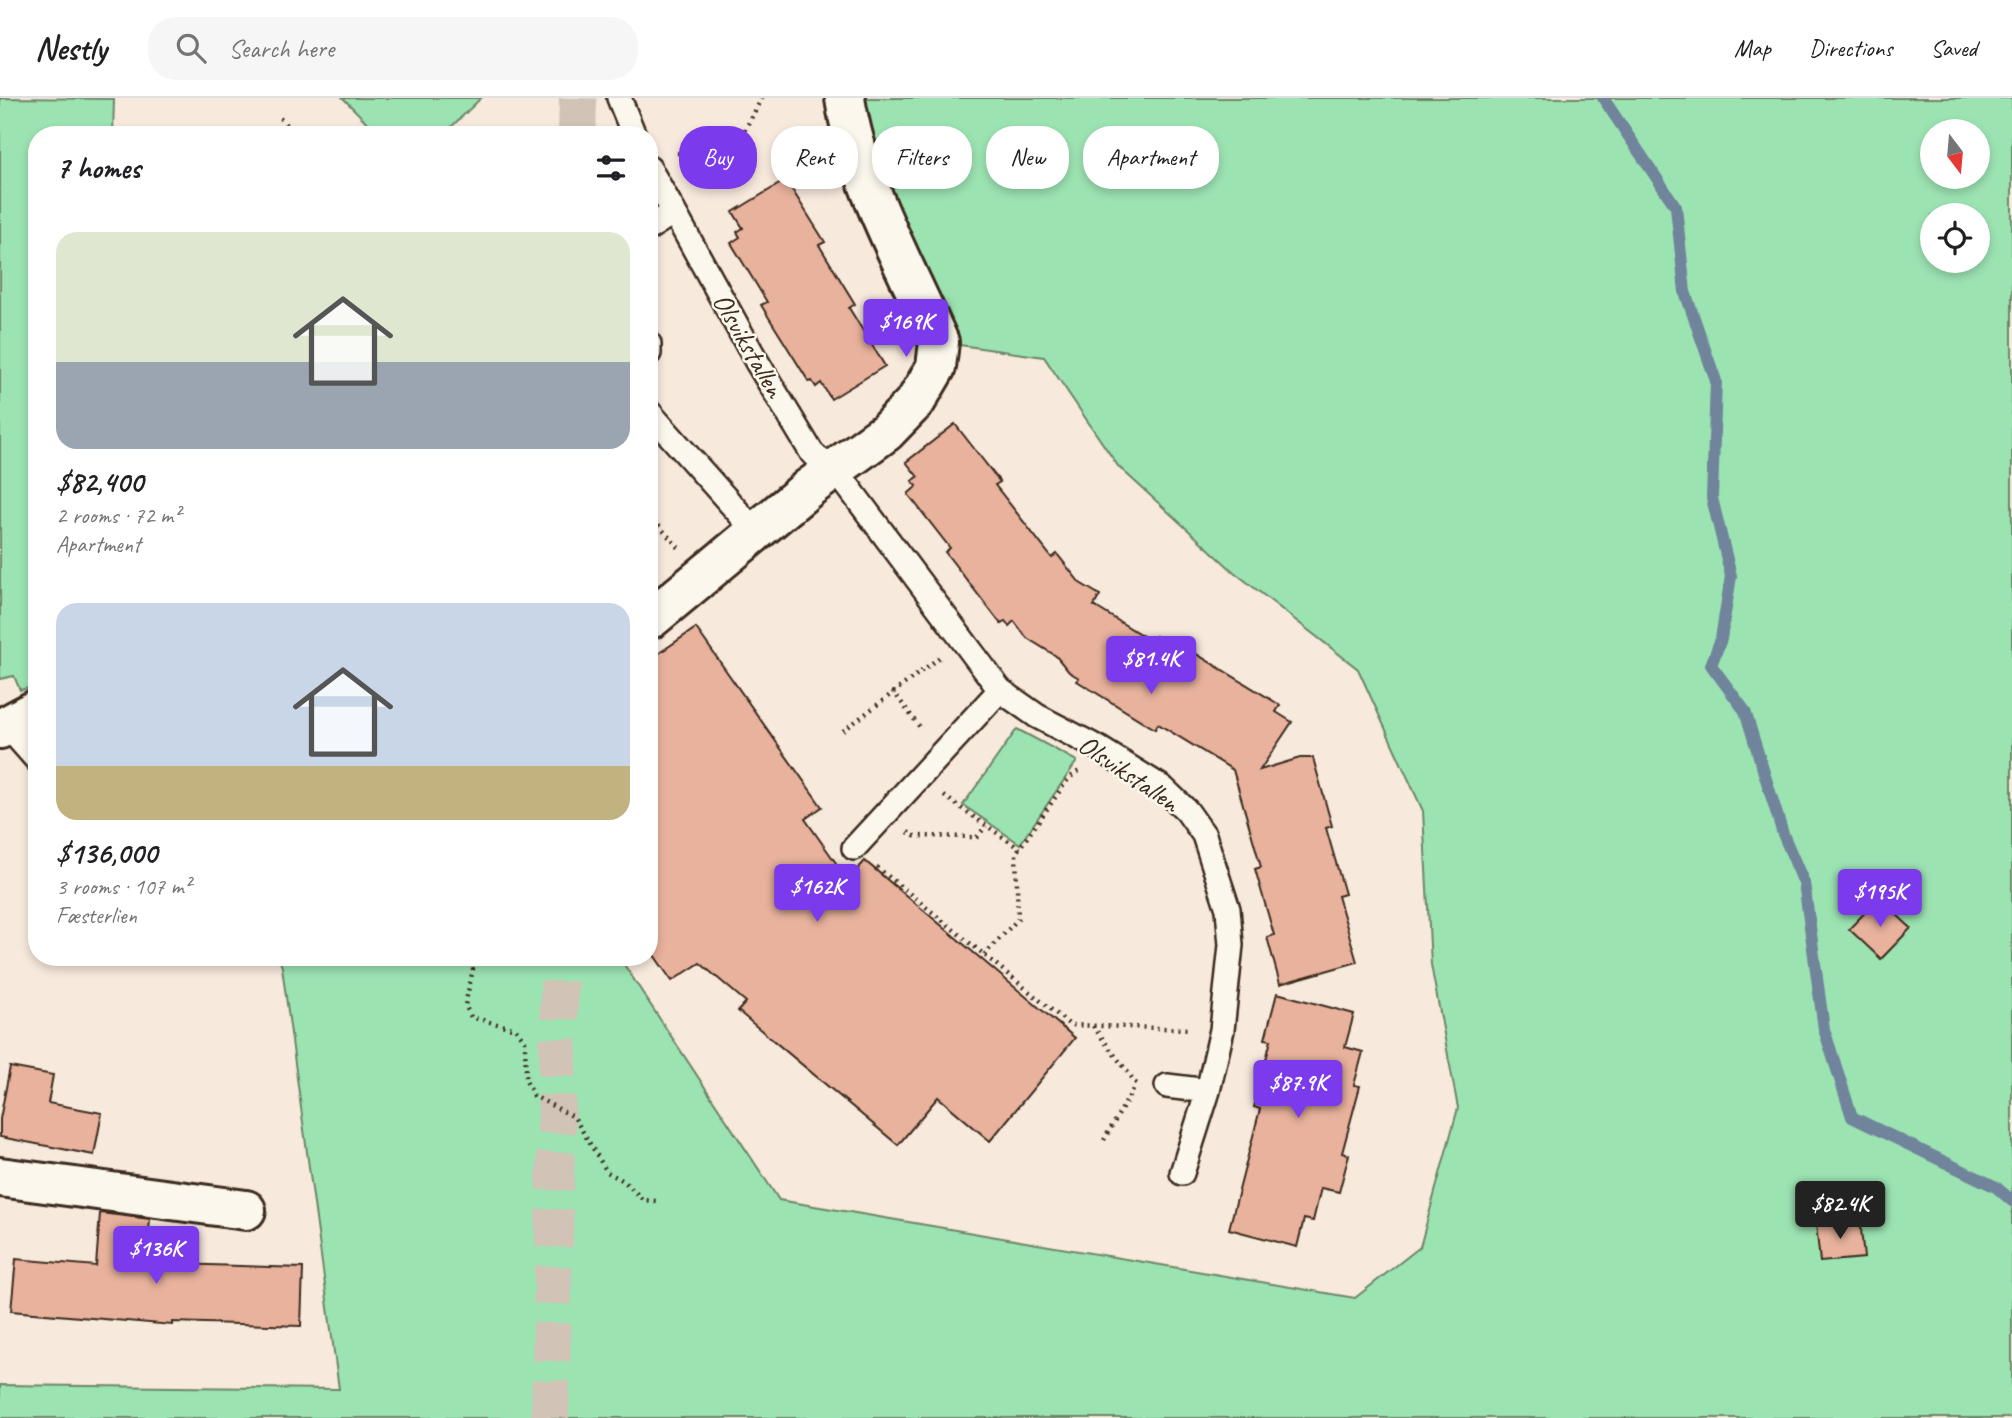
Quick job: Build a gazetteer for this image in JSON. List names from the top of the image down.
{
  "streets": {
    "lane": ["Olsvikstallen"]
  },
  "north": "bottom",
  "page": {
    "header": "Nestly",
    "search": "Search here",
    "nav": ["Map", "Directions", "Saved"],
    "chip": [
      "Buy",
      "Rent",
      "Filters",
      "New",
      "Apartment"
    ],
    "heading": "7 homes",
    "list": [
      {
        "name": "$82,400",
        "note": "2 rooms · 72 m² · Apartment"
      },
      {
        "name": "$136,000",
        "note": "3 rooms · 107 m² · Fæsterlien"
      }
    ],
    "price": [
      "$169K",
      "$81.4K",
      "$162K",
      "$195K",
      "$87.9K",
      "$82.4K",
      "$136K"
    ]
  }
}
